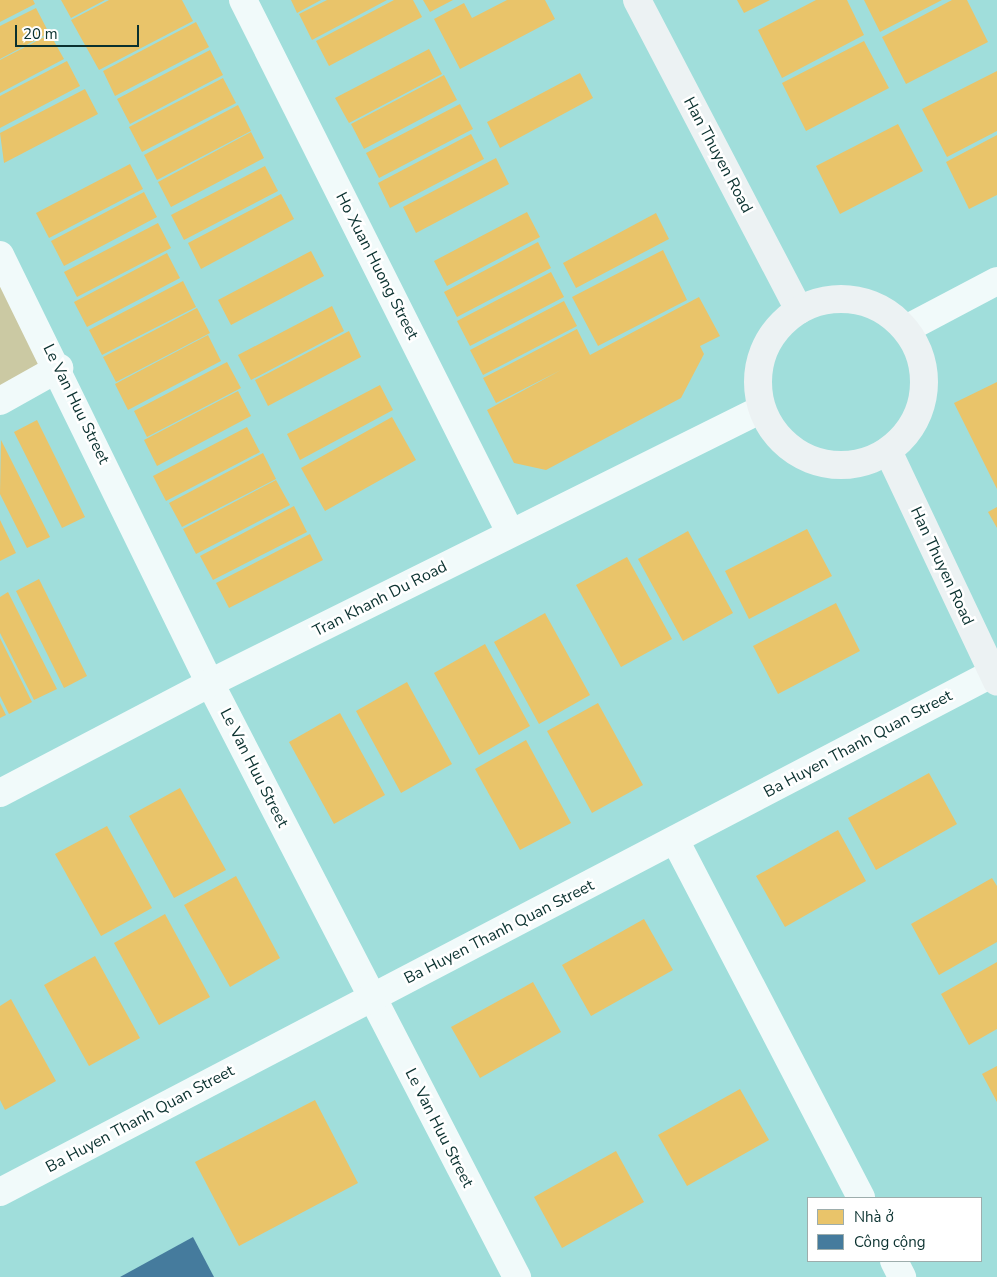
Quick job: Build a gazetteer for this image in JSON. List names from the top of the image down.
{
  "streets": {
    "street": [
      "Han Thuyen Road",
      "Ho Xuan Huong Street",
      "Le Van Huu Street",
      "Tran Khanh Du Road",
      "Ba Huyen Thanh Quan Street"
    ]
  },
  "crossings": [
    ["Han Thuyen Road", "Tran Khanh Du Road"],
    ["Han Thuyen Road", "Ba Huyen Thanh Quan Street"],
    ["Ho Xuan Huong Street", "Tran Khanh Du Road"],
    ["Le Van Huu Street", "Tran Khanh Du Road"],
    ["Le Van Huu Street", "Ba Huyen Thanh Quan Street"]
  ],
  "legend": ["Nhà ở", "Công cộng"],
  "scale_bar": "20 m"
}
